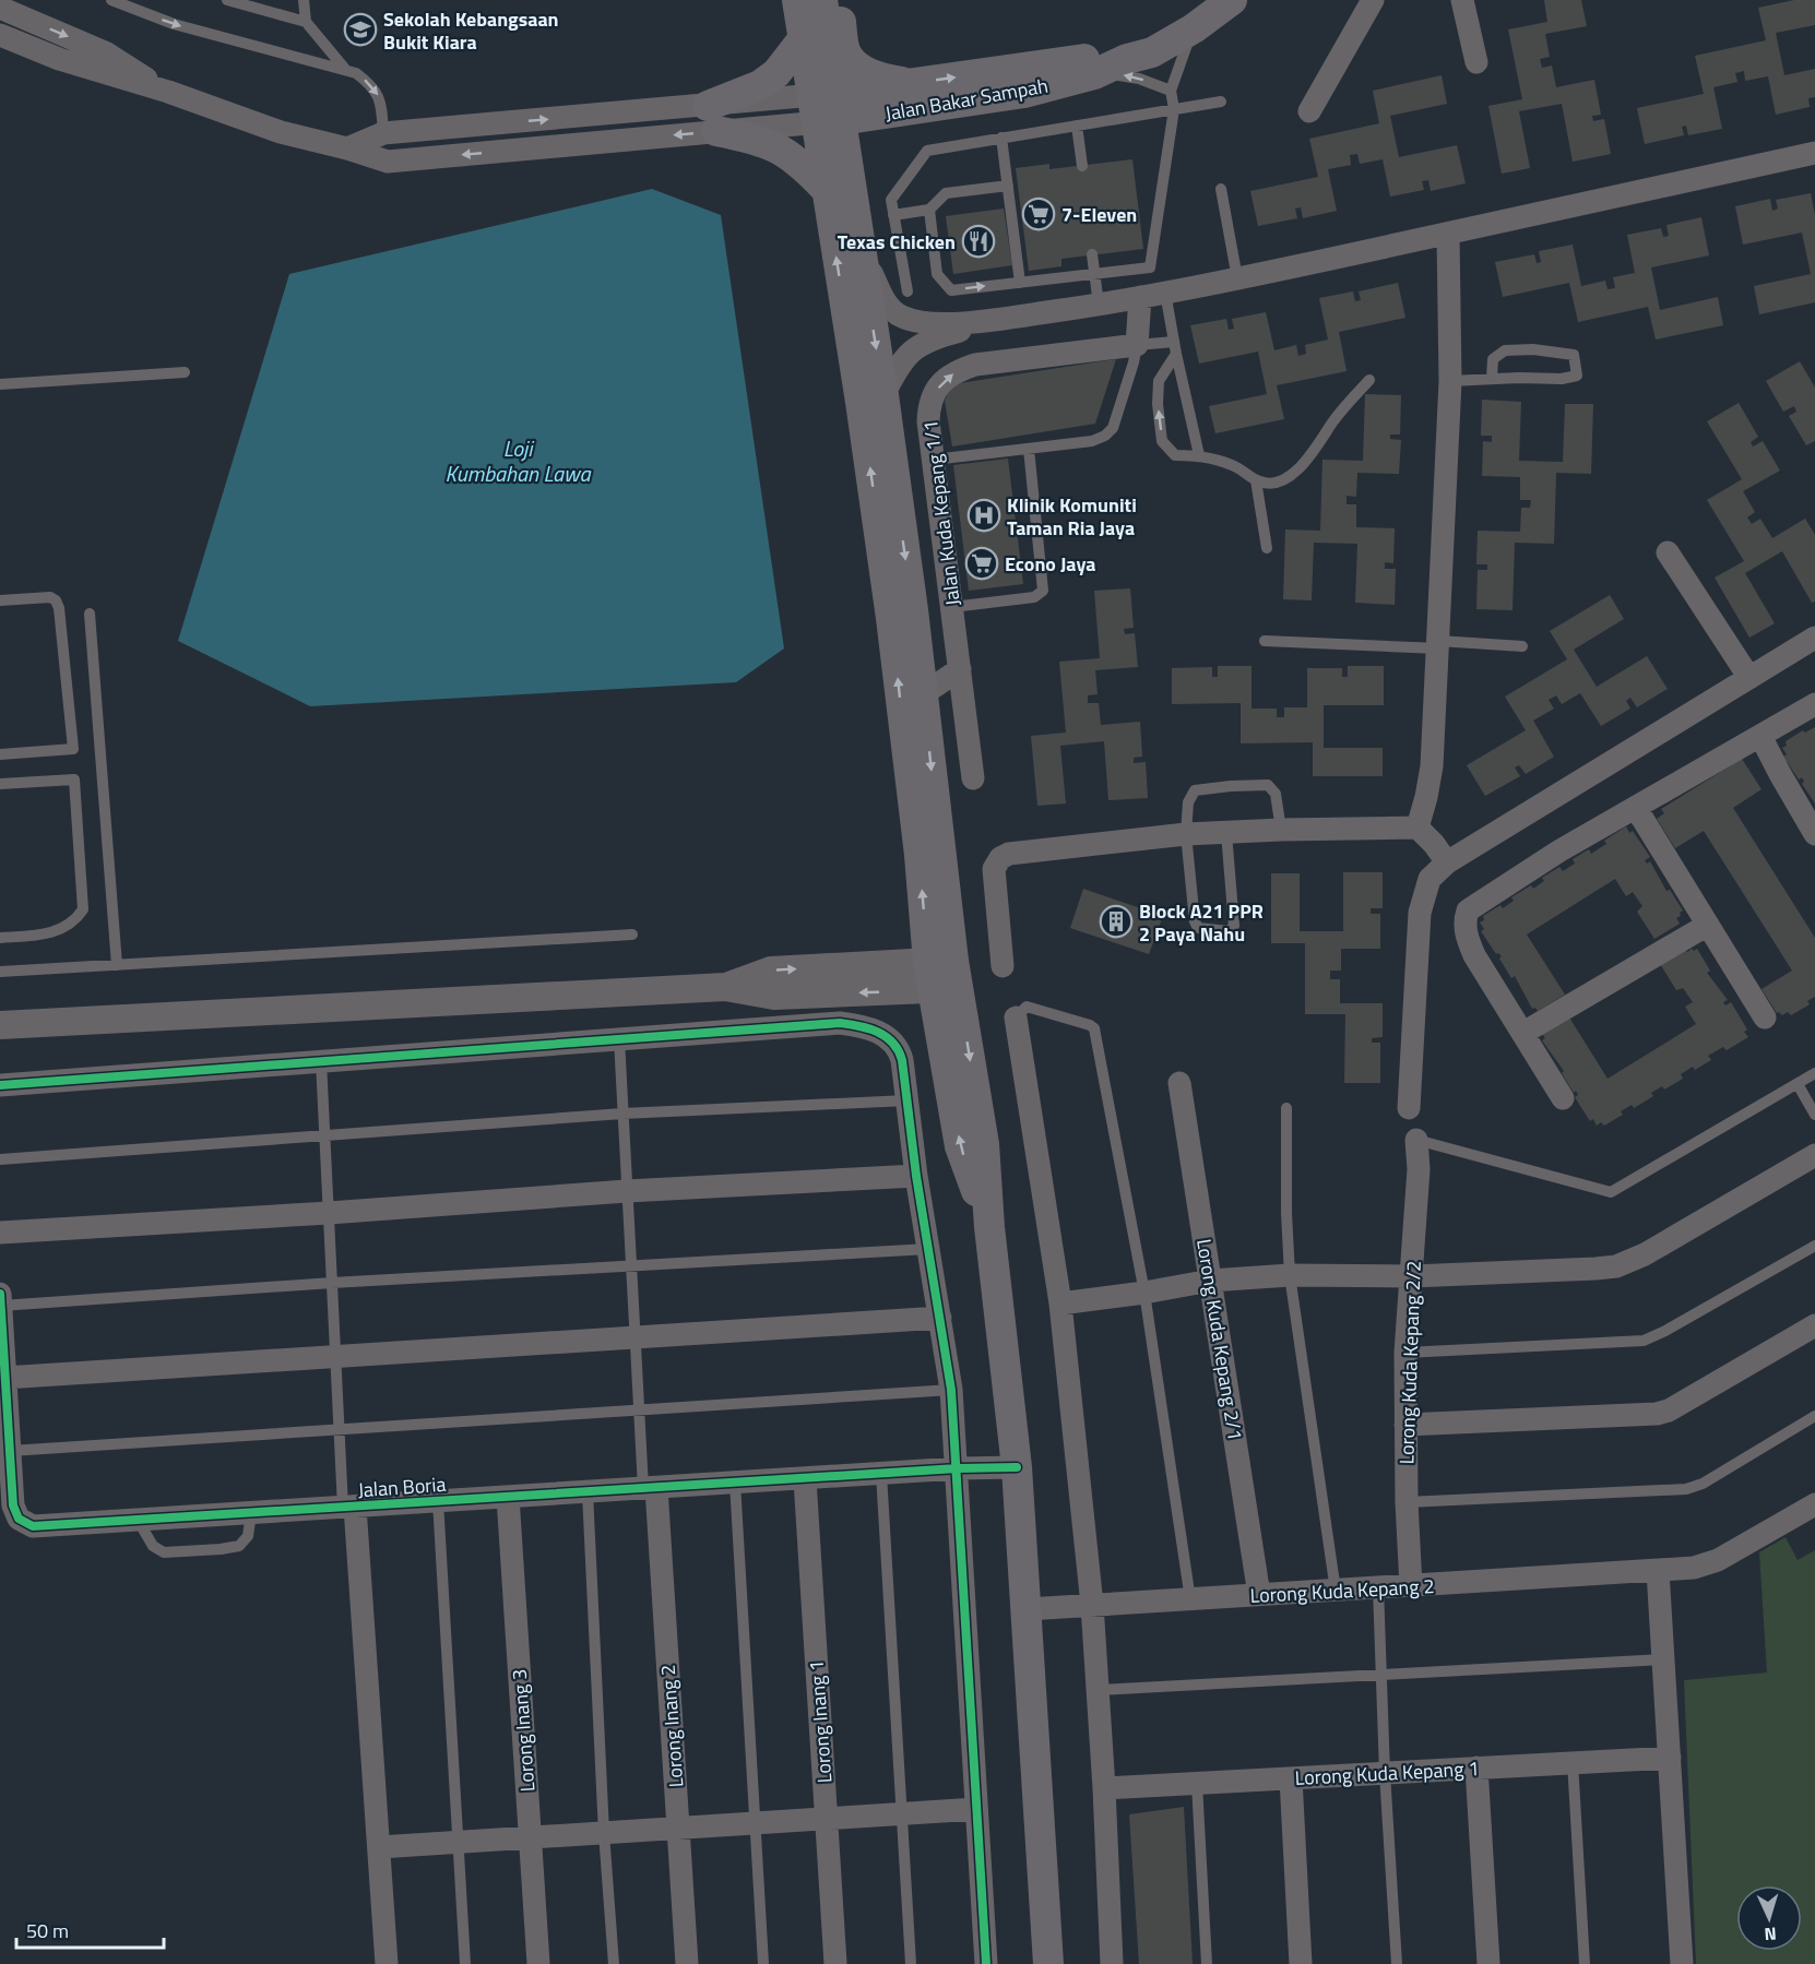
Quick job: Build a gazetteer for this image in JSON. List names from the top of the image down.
{
  "streets": {
    "main road": ["Jalan Bakar Sampah"],
    "street": [
      "Jalan Kuda Kepang 1/1",
      "Lorong Kuda Kepang 2/1",
      "Lorong Kuda Kepang 2/2",
      "Jalan Boria",
      "Lorong Kuda Kepang 2",
      "Lorong Inang 1",
      "Lorong Inang 2",
      "Lorong Inang 3",
      "Lorong Kuda Kepang 1"
    ]
  },
  "crossings": [
    ["Lorong Kuda Kepang 2/1", "Lorong Kuda Kepang 2"],
    ["Lorong Kuda Kepang 2/2", "Lorong Kuda Kepang 2"],
    ["Jalan Boria", "Lorong Inang 1"],
    ["Jalan Boria", "Lorong Inang 2"],
    ["Jalan Boria", "Lorong Inang 3"]
  ],
  "water": ["Loji Kumbahan Lawa"],
  "places": {
    "school or university": ["Sekolah Kebangsaan Bukit Kiara"],
    "supermarket": ["7-Eleven", "Econo Jaya"],
    "restaurant": ["Texas Chicken"],
    "hospital": ["Klinik Komuniti Taman Ria Jaya"],
    "building": ["Block A21 PPR 2 Paya Nahu"]
  },
  "scale_bar": "50 m",
  "north": "bottom"
}
